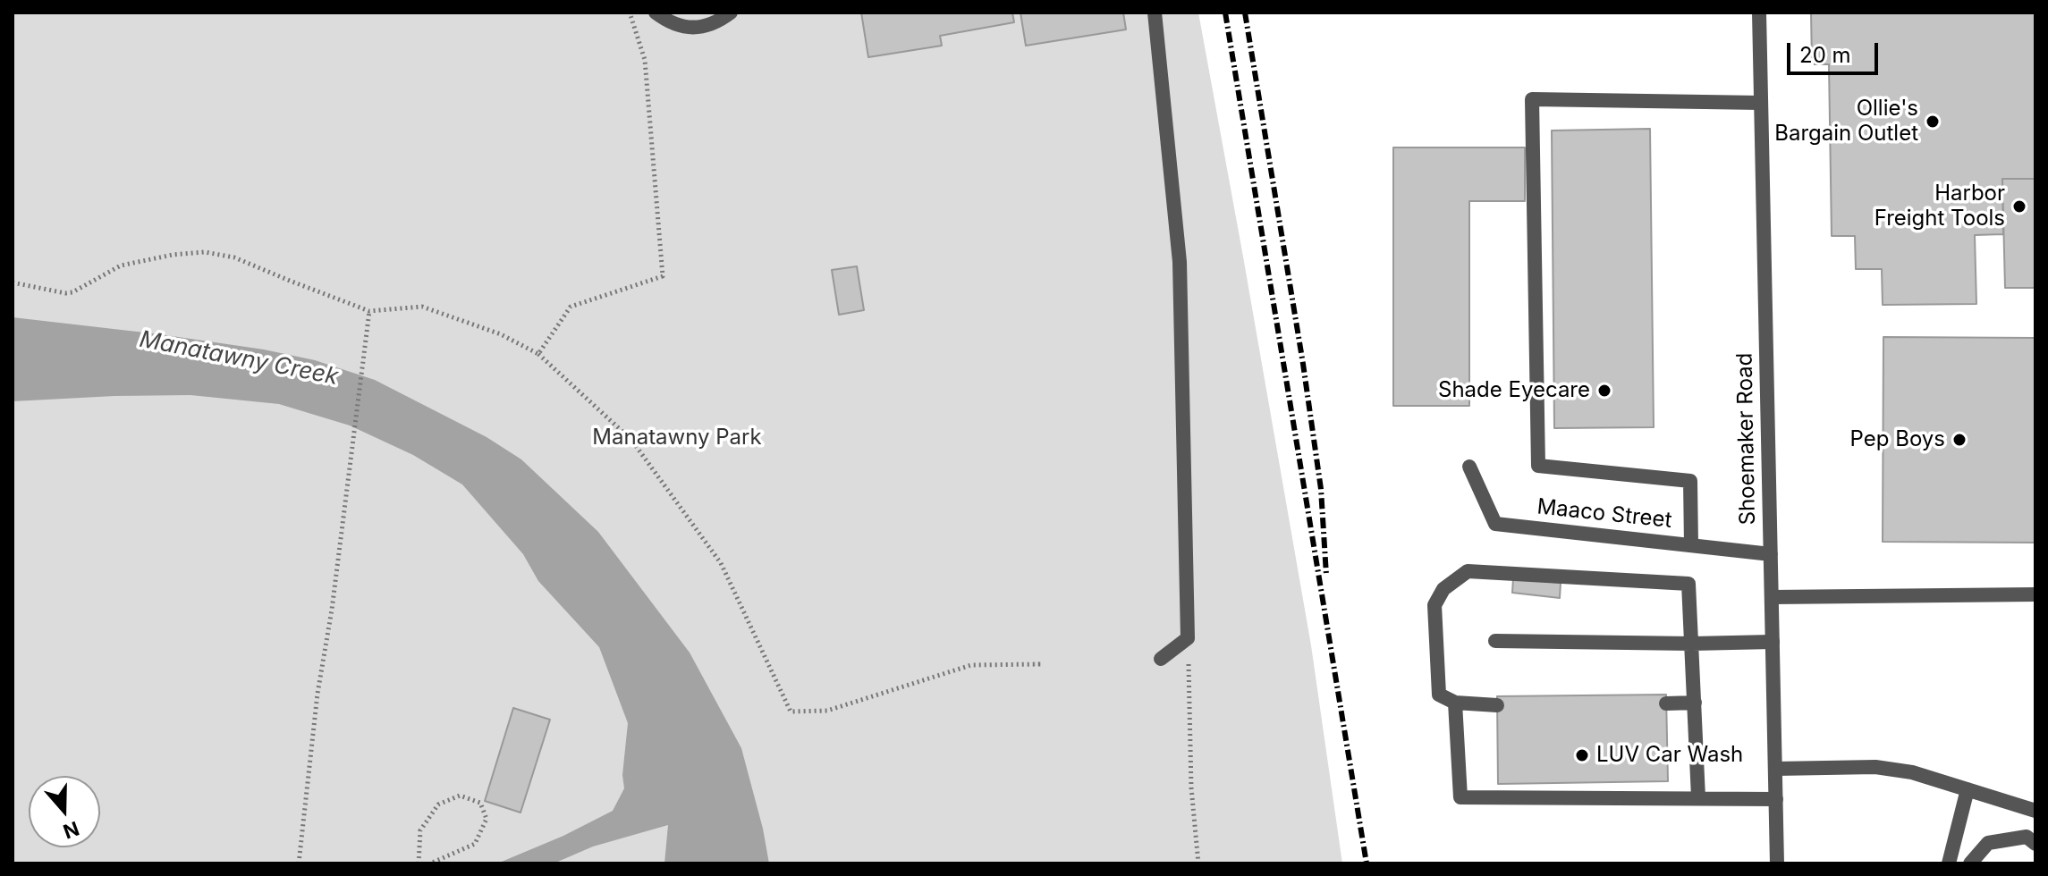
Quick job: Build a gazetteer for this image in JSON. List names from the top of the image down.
{
  "streets": {
    "street": ["Shoemaker Road", "Maaco Street"]
  },
  "crossings": [
    ["Shoemaker Road", "Maaco Street"]
  ],
  "water": ["Manatawny Creek"],
  "parks": ["Manatawny Park"],
  "places": [
    "Ollie's Bargain Outlet",
    "Harbor Freight Tools",
    "Shade Eyecare",
    "Pep Boys",
    "LUV Car Wash"
  ],
  "scale_bar": "20 m",
  "north": "bottom"
}
